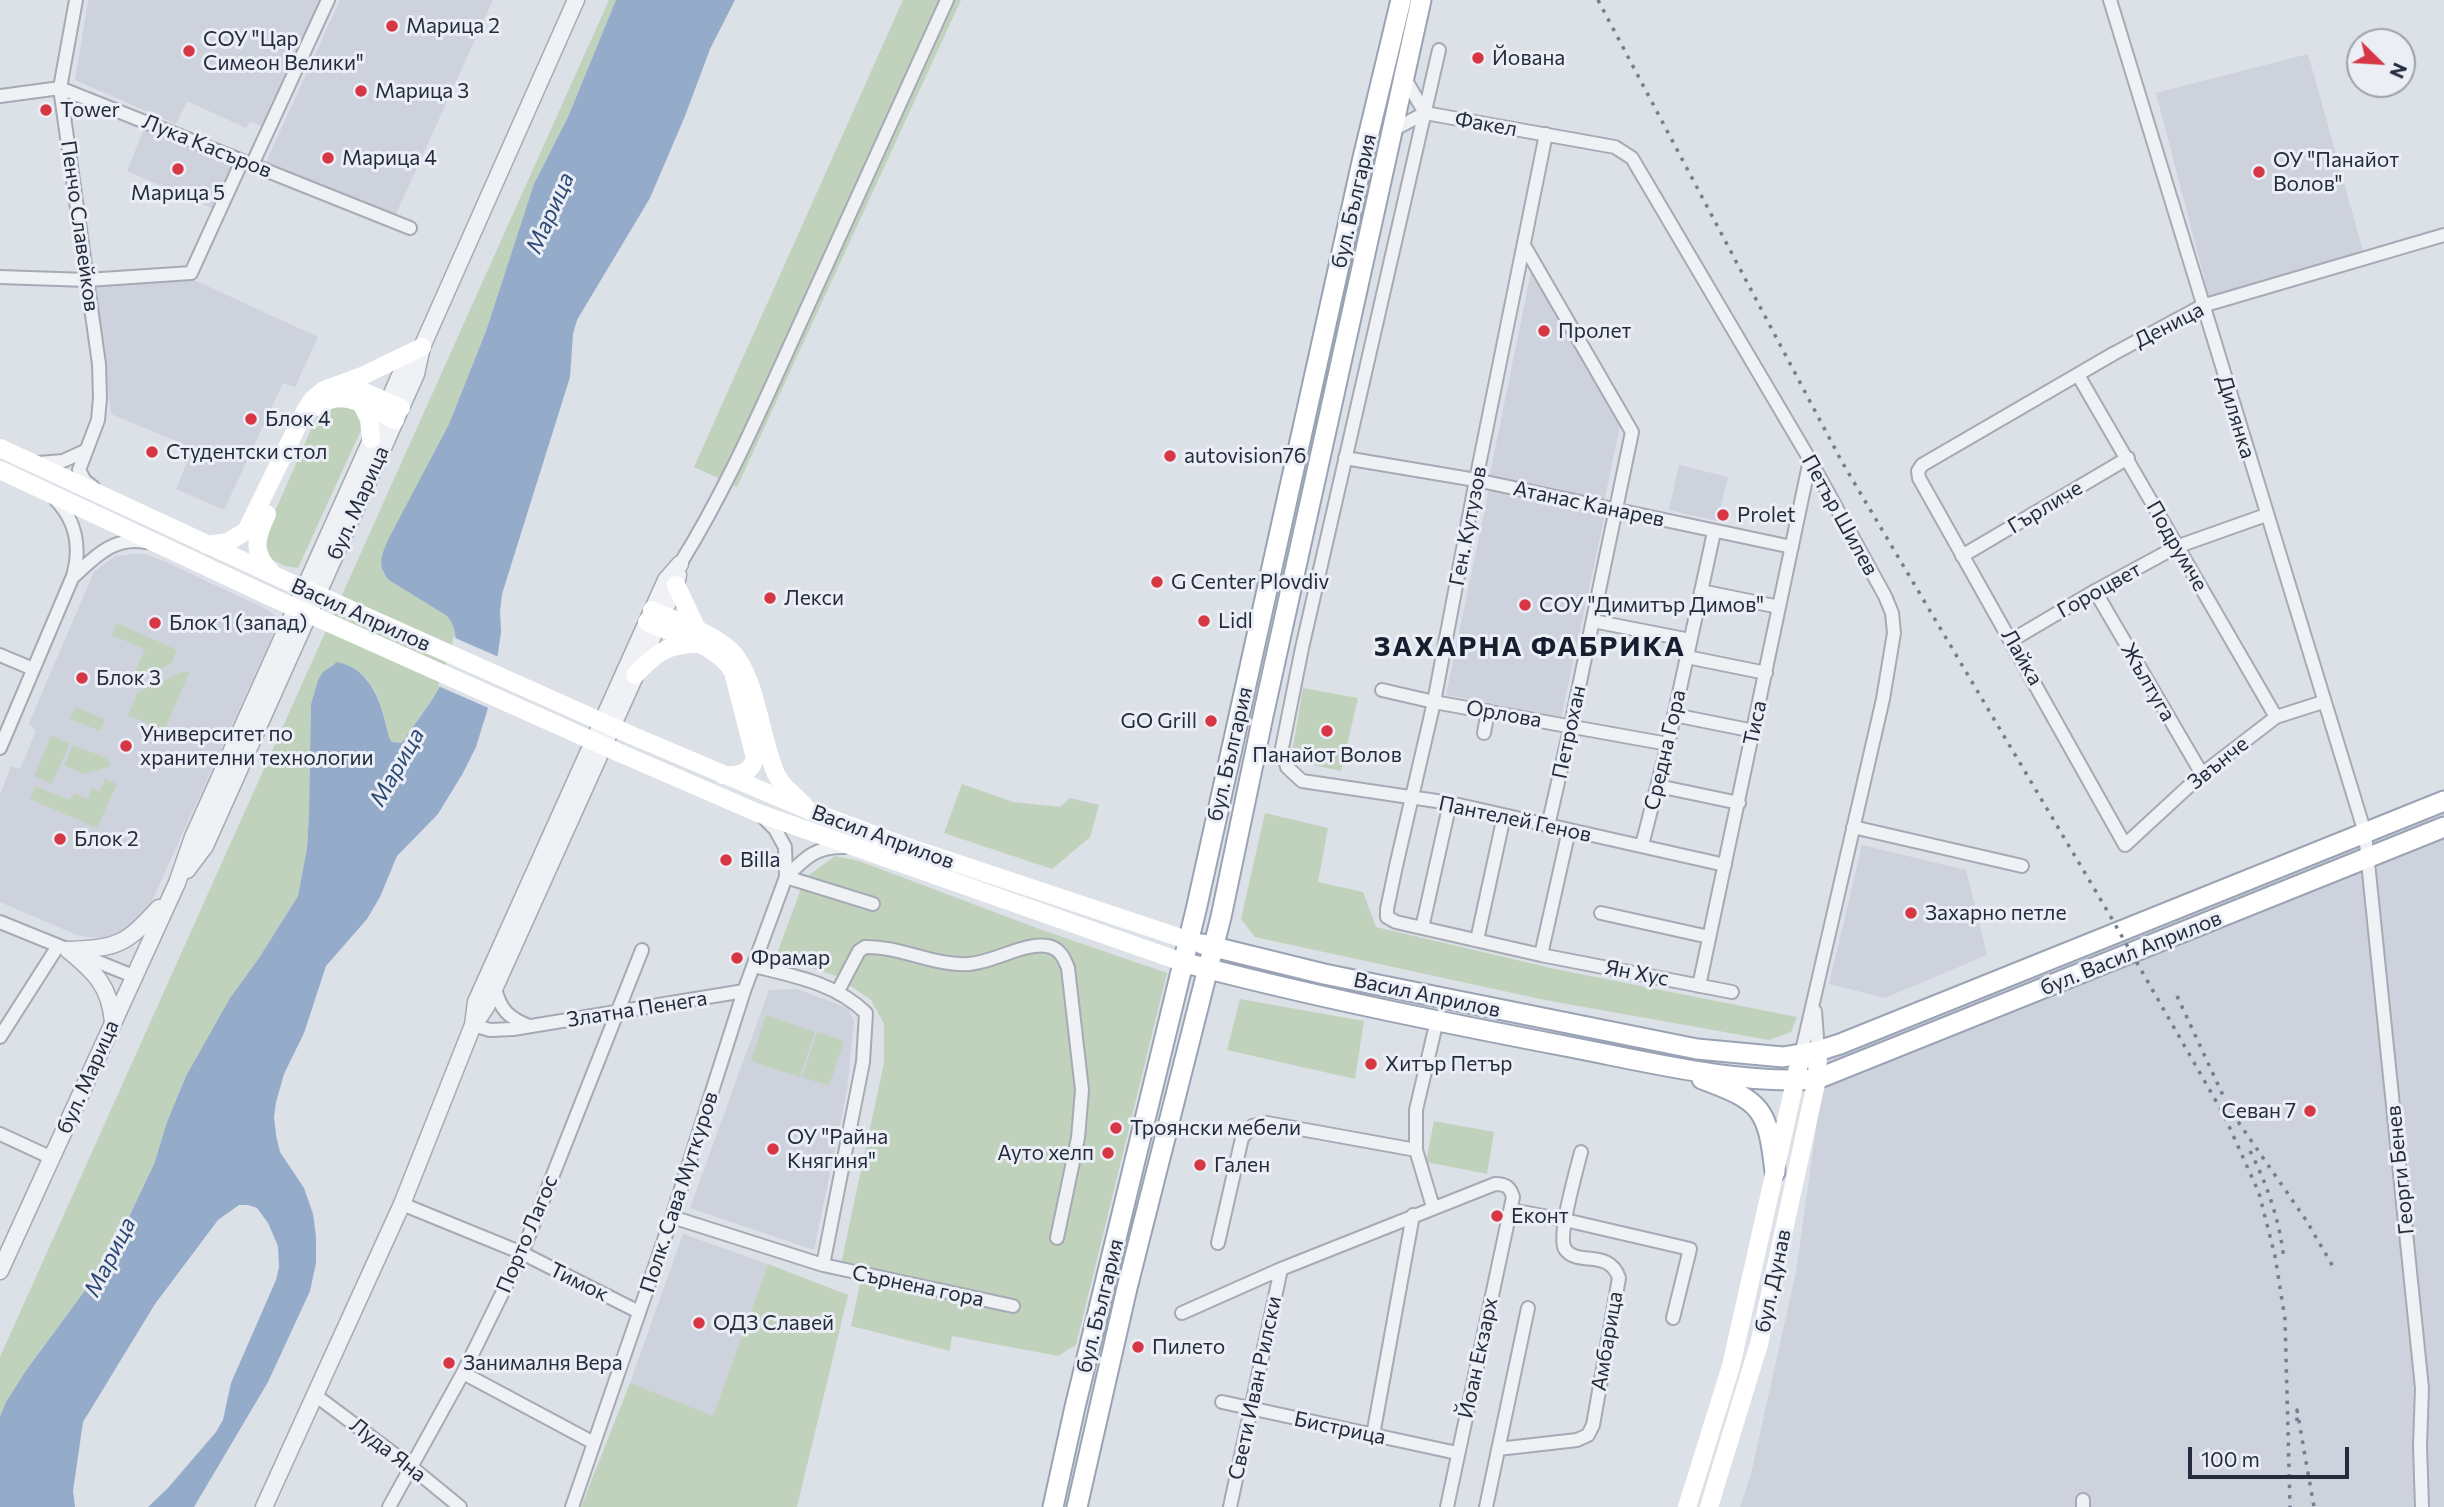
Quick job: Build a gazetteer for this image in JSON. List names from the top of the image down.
{
  "streets": {
    "main road": [
      "бул. България",
      "Васил Априлов",
      "бул. Васил Априлов",
      "бул. Дунав"
    ],
    "street": [
      "Факел",
      "Лука Касъров",
      "Пенчо Славейков",
      "Деница",
      "Дилянка",
      "бул. Марица",
      "Атанас Канарев",
      "Гърличе",
      "Петър Шилев",
      "Ген. Кутузов",
      "Подрумче",
      "Гороцвет",
      "Лайка",
      "Жълтуга",
      "Орлова",
      "Тиса",
      "Петрохан",
      "Средна Гора",
      "Звънче",
      "Пантелей Генов",
      "Ян Хус",
      "Златна Пенега",
      "Георги Бенев",
      "Полк. Сава Муткуров",
      "Порто Лагос",
      "Тимок",
      "Сърнена гора",
      "Амбарица",
      "Йоан Екзарх",
      "Свети Иван Рилски",
      "Бистрица",
      "Луда Яна"
    ]
  },
  "crossings": [
    ["Факел", "Петър Шилев"],
    ["Факел", "Ген. Кутузов"],
    ["Лука Касъров", "Пенчо Славейков"],
    ["бул. България", "Васил Априлов"],
    ["Пенчо Славейков", "Васил Априлов"],
    ["Деница", "Дилянка"],
    ["Деница", "Подрумче"],
    ["Деница", "Лайка"],
    ["Дилянка", "Гороцвет"],
    ["Дилянка", "Звънче"],
    ["Дилянка", "бул. Васил Априлов"],
    ["Дилянка", "Георги Бенев"],
    ["бул. Марица", "Васил Априлов"],
    ["Атанас Канарев", "Ген. Кутузов"],
    ["Атанас Канарев", "Тиса"],
    ["Атанас Канарев", "Петрохан"],
    ["Атанас Канарев", "Средна Гора"],
    ["Атанас Канарев", "Пантелей Генов"],
    ["Гърличе", "Подрумче"],
    ["Гърличе", "Лайка"],
    ["Петър Шилев", "Ген. Кутузов"],
    ["Петър Шилев", "Васил Априлов"],
    ["Петър Шилев", "Тиса"],
    ["Петър Шилев", "бул. Васил Априлов"],
    ["Петър Шилев", "бул. Дунав"],
    ["Ген. Кутузов", "Орлова"],
    ["Ген. Кутузов", "Петрохан"],
    ["Ген. Кутузов", "Пантелей Генов"],
    ["Ген. Кутузов", "Ян Хус"],
    ["Подрумче", "Гороцвет"],
    ["Подрумче", "Звънче"],
    ["Гороцвет", "Лайка"],
    ["Гороцвет", "Жълтуга"],
    ["Васил Априлов", "бул. Васил Априлов"],
    ["Васил Априлов", "бул. Дунав"],
    ["Лайка", "Звънче"],
    ["Жълтуга", "Звънче"],
    ["Орлова", "Петрохан"],
    ["Орлова", "Средна Гора"],
    ["Тиса", "Пантелей Генов"],
    ["Тиса", "Ян Хус"],
    ["Петрохан", "Пантелей Генов"],
    ["Средна Гора", "Пантелей Генов"],
    ["бул. Васил Априлов", "Георги Бенев"],
    ["бул. Васил Априлов", "бул. Дунав"],
    ["Златна Пенега", "Полк. Сава Муткуров"],
    ["Златна Пенега", "Порто Лагос"],
    ["Полк. Сава Муткуров", "Тимок"],
    ["Полк. Сава Муткуров", "Сърнена гора"],
    ["Порто Лагос", "Тимок"],
    ["Порто Лагос", "Луда Яна"],
    ["Йоан Екзарх", "Бистрица"],
    ["Свети Иван Рилски", "Бистрица"]
  ],
  "districts": ["ЗАХАРНА ФАБРИКА"],
  "water": ["Марица"],
  "places": [
    "Марица 2",
    "СОУ \"Цар Симеон Велики\"",
    "Йована",
    "Марица 3",
    "Tower",
    "Марица 4",
    "Марица 5",
    "ОУ \"Панайот Волов\"",
    "Пролет",
    "Блок 4",
    "Студентски стол",
    "autovision76",
    "Prolet",
    "G Center Plovdiv",
    "Лекси",
    "СОУ \"Димитър Димов\"",
    "Lidl",
    "Блок 1 (запад)",
    "Блок 3",
    "GO Grill",
    "Панайот Волов",
    "Университет по хранителни технологии",
    "Блок 2",
    "Billa",
    "Захарно петле",
    "Фрамар",
    "Хитър Петър",
    "Севан 7",
    "Троянски мебели",
    "ОУ \"Райна Княгиня\"",
    "Ауто хелп",
    "Гален",
    "Еконт",
    "ОДЗ Славей",
    "Пилето",
    "Занималня Вера"
  ],
  "scale_bar": "100 m",
  "north": "bottom right"
}
